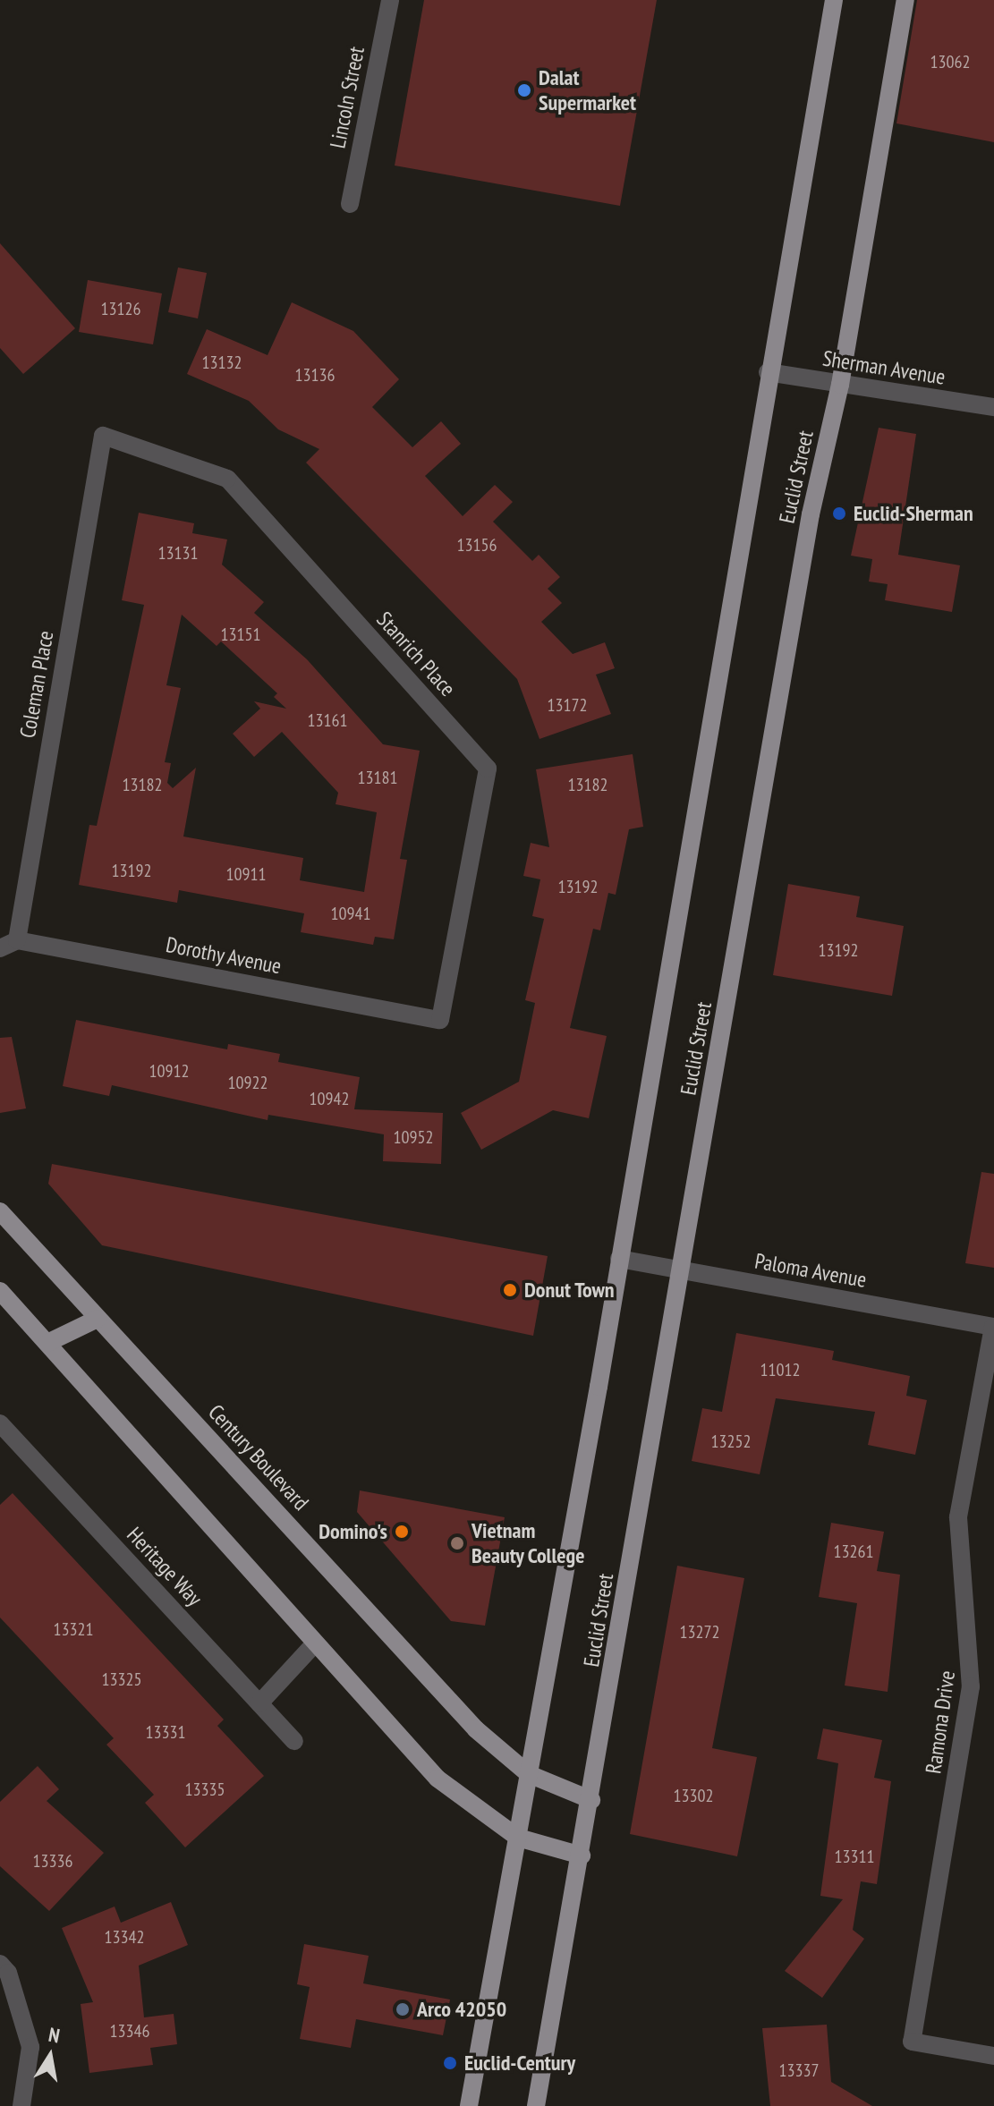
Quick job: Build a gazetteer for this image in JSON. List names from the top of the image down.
{
  "streets": {
    "main road": ["Euclid Street", "Century Boulevard"],
    "street": [
      "Lincoln Street",
      "Sherman Avenue",
      "Stanrich Place",
      "Coleman Place",
      "Dorothy Avenue",
      "Paloma Avenue",
      "Heritage Way",
      "Ramona Drive"
    ]
  },
  "crossings": [
    ["Sherman Avenue", "Euclid Street"],
    ["Euclid Street", "Paloma Avenue"],
    ["Euclid Street", "Century Boulevard"],
    ["Stanrich Place", "Coleman Place"],
    ["Stanrich Place", "Dorothy Avenue"],
    ["Coleman Place", "Dorothy Avenue"],
    ["Paloma Avenue", "Ramona Drive"]
  ],
  "places": [
    "Dalat Supermarket",
    "Euclid-Sherman",
    "Donut Town",
    "Domino's",
    "Vietnam Beauty College",
    "Arco 42050",
    "Euclid-Century"
  ],
  "house_numbers": [
    "13062",
    "13126",
    "13132",
    "13136",
    "13156",
    "13131",
    "13151",
    "13172",
    "13161",
    "13181",
    "13182",
    "13182",
    "13192",
    "10911",
    "13192",
    "10941",
    "13192",
    "10912",
    "10922",
    "10942",
    "10952",
    "11012",
    "13252",
    "13261",
    "13321",
    "13272",
    "13325",
    "13331",
    "13335",
    "13302",
    "13311",
    "13336",
    "13342",
    "13346",
    "13337"
  ],
  "north": "top"
}
